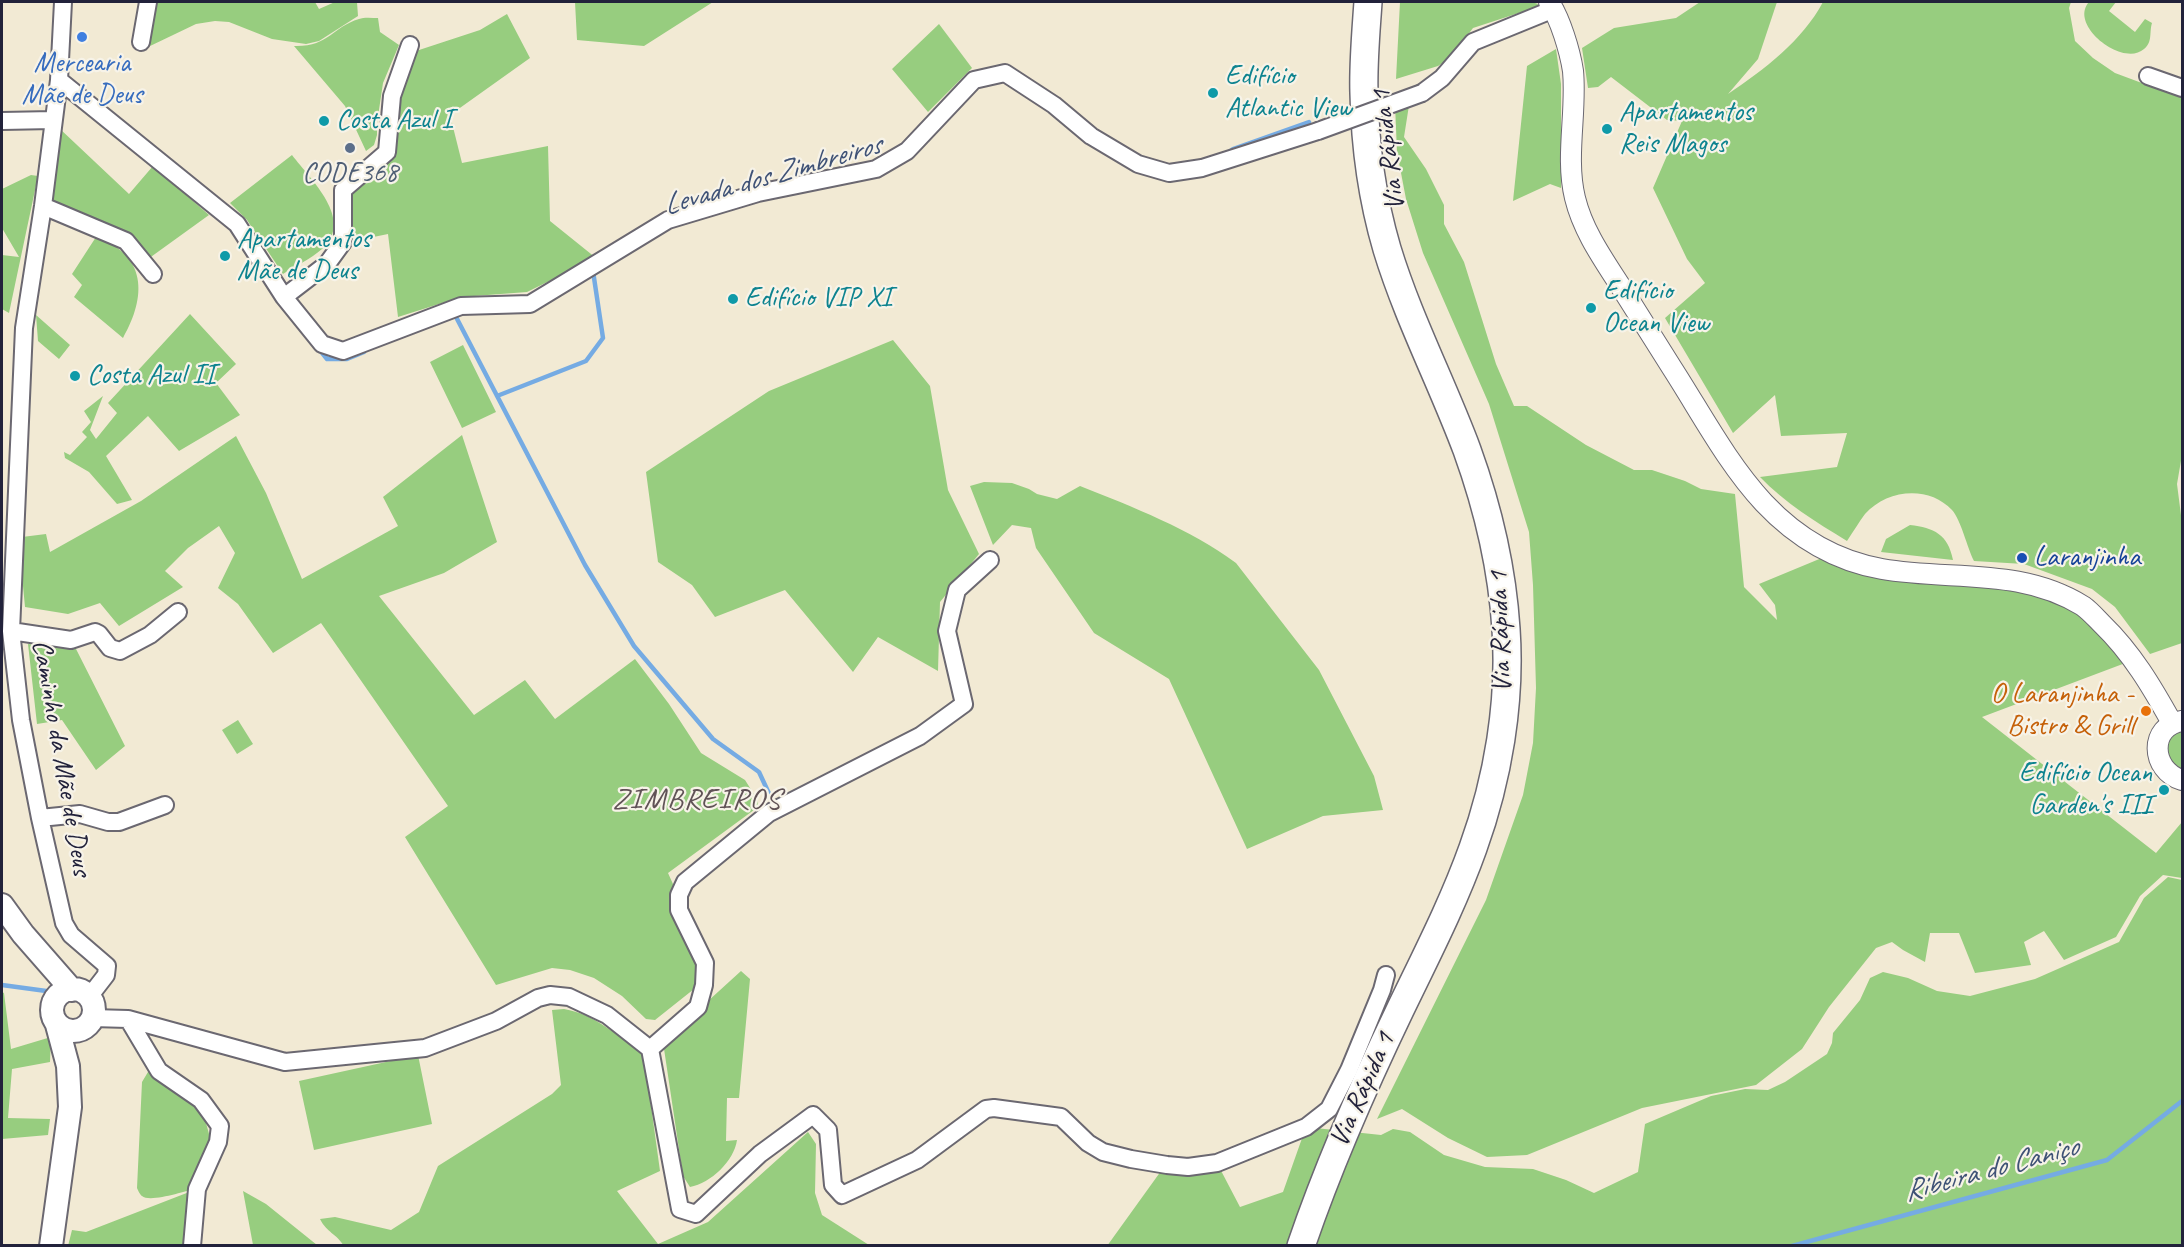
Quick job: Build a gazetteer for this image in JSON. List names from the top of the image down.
{
  "streets": {
    "highway": ["Via Rápida 1"],
    "street": ["Caminho da Mãe de Deus"]
  },
  "districts": ["ZIMBREIROS"],
  "water": ["Levada dos Zimbreiros", "Ribeira do Caniço"],
  "places": [
    "Mercearia Mãe de Deus",
    "Edifício Atlantic View",
    "Costa Azul I",
    "Apartamentos Reis Magos",
    "CODE368",
    "Apartamentos Mãe de Deus",
    "Edifício VIP XI",
    "Edifício Ocean View",
    "Costa Azul II",
    "Laranjinha",
    "O Laranjinha - Bistro & Grill",
    "Edifício Ocean Garden's III"
  ]
}
